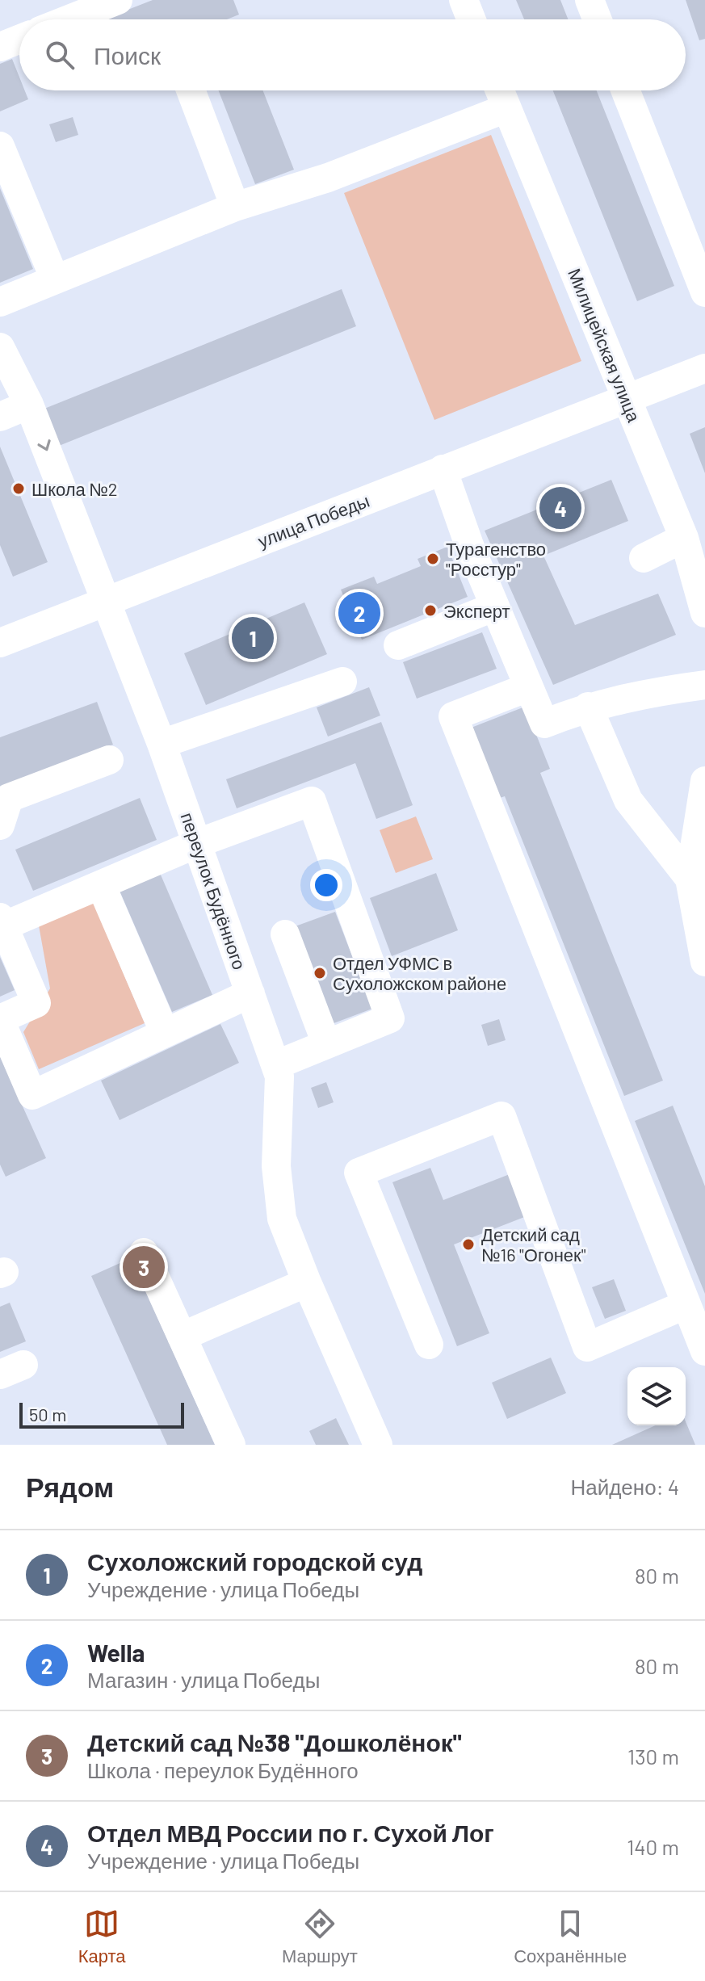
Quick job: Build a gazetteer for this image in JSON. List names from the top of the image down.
{
  "streets": {
    "street": ["Милицейская улица", "улица Победы", "переулок Будённого"]
  },
  "crossings": [
    ["Милицейская улица", "улица Победы"],
    ["улица Победы", "переулок Будённого"]
  ],
  "places": [
    "Школа №2",
    "Турагенство \"Росстур\"",
    "Эксперт",
    "Отдел УФМС в Сухоложском районе",
    "Детский сад №16 \"Огонек\""
  ],
  "scale_bar": "50 m",
  "page": {
    "search": "Поиск",
    "pins": [
      "4",
      "2",
      "1",
      "3"
    ],
    "scale": "50 m",
    "heading": ["Рядом", "Найдено: 4"],
    "list": [
      {
        "mark": "1",
        "name": "Сухоложский городской суд",
        "note": "Учреждение · улица Победы",
        "value": "80 m"
      },
      {
        "mark": "2",
        "name": "Wella",
        "note": "Магазин · улица Победы",
        "value": "80 m"
      },
      {
        "mark": "3",
        "name": "Детский сад №38 \"Дошколёнок\"",
        "note": "Школа · переулок Будённого",
        "value": "130 m"
      },
      {
        "mark": "4",
        "name": "Отдел МВД России по г. Сухой Лог",
        "note": "Учреждение · улица Победы",
        "value": "140 m"
      }
    ],
    "nav": ["Карта", "Маршрут", "Сохранённые"]
  }
}
